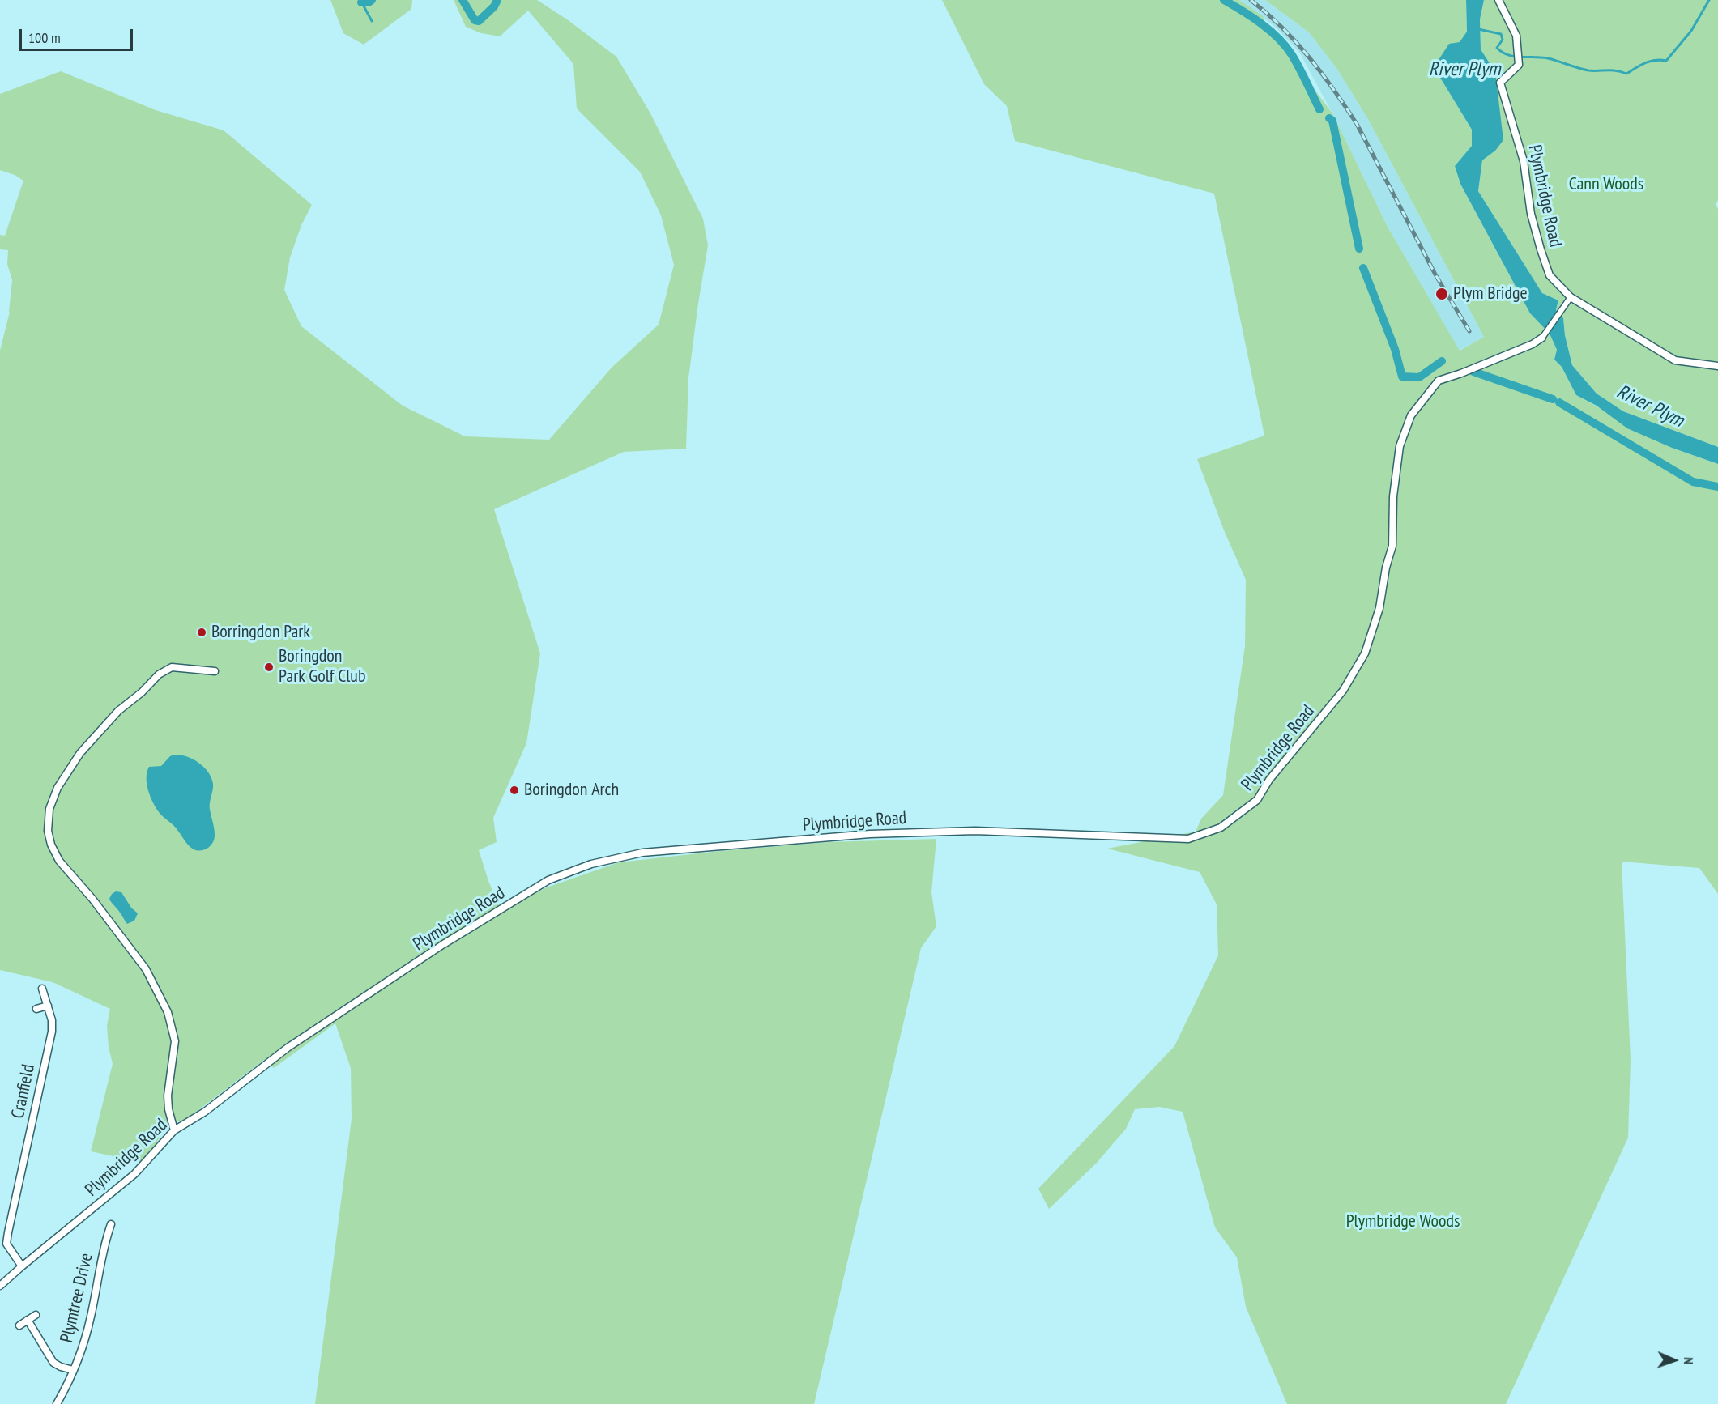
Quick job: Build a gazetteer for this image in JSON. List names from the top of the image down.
{
  "streets": {
    "street": ["Plymbridge Road", "Cranfield", "Plymtree Drive"]
  },
  "crossings": [
    ["Plymbridge Road", "Cranfield"]
  ],
  "water": ["River Plym"],
  "parks": ["Cann Woods", "Plymbridge Woods"],
  "places": [
    "Plym Bridge",
    "Borringdon Park",
    "Boringdon Park Golf Club",
    "Boringdon Arch"
  ],
  "scale_bar": "100 m",
  "north": "right"
}
